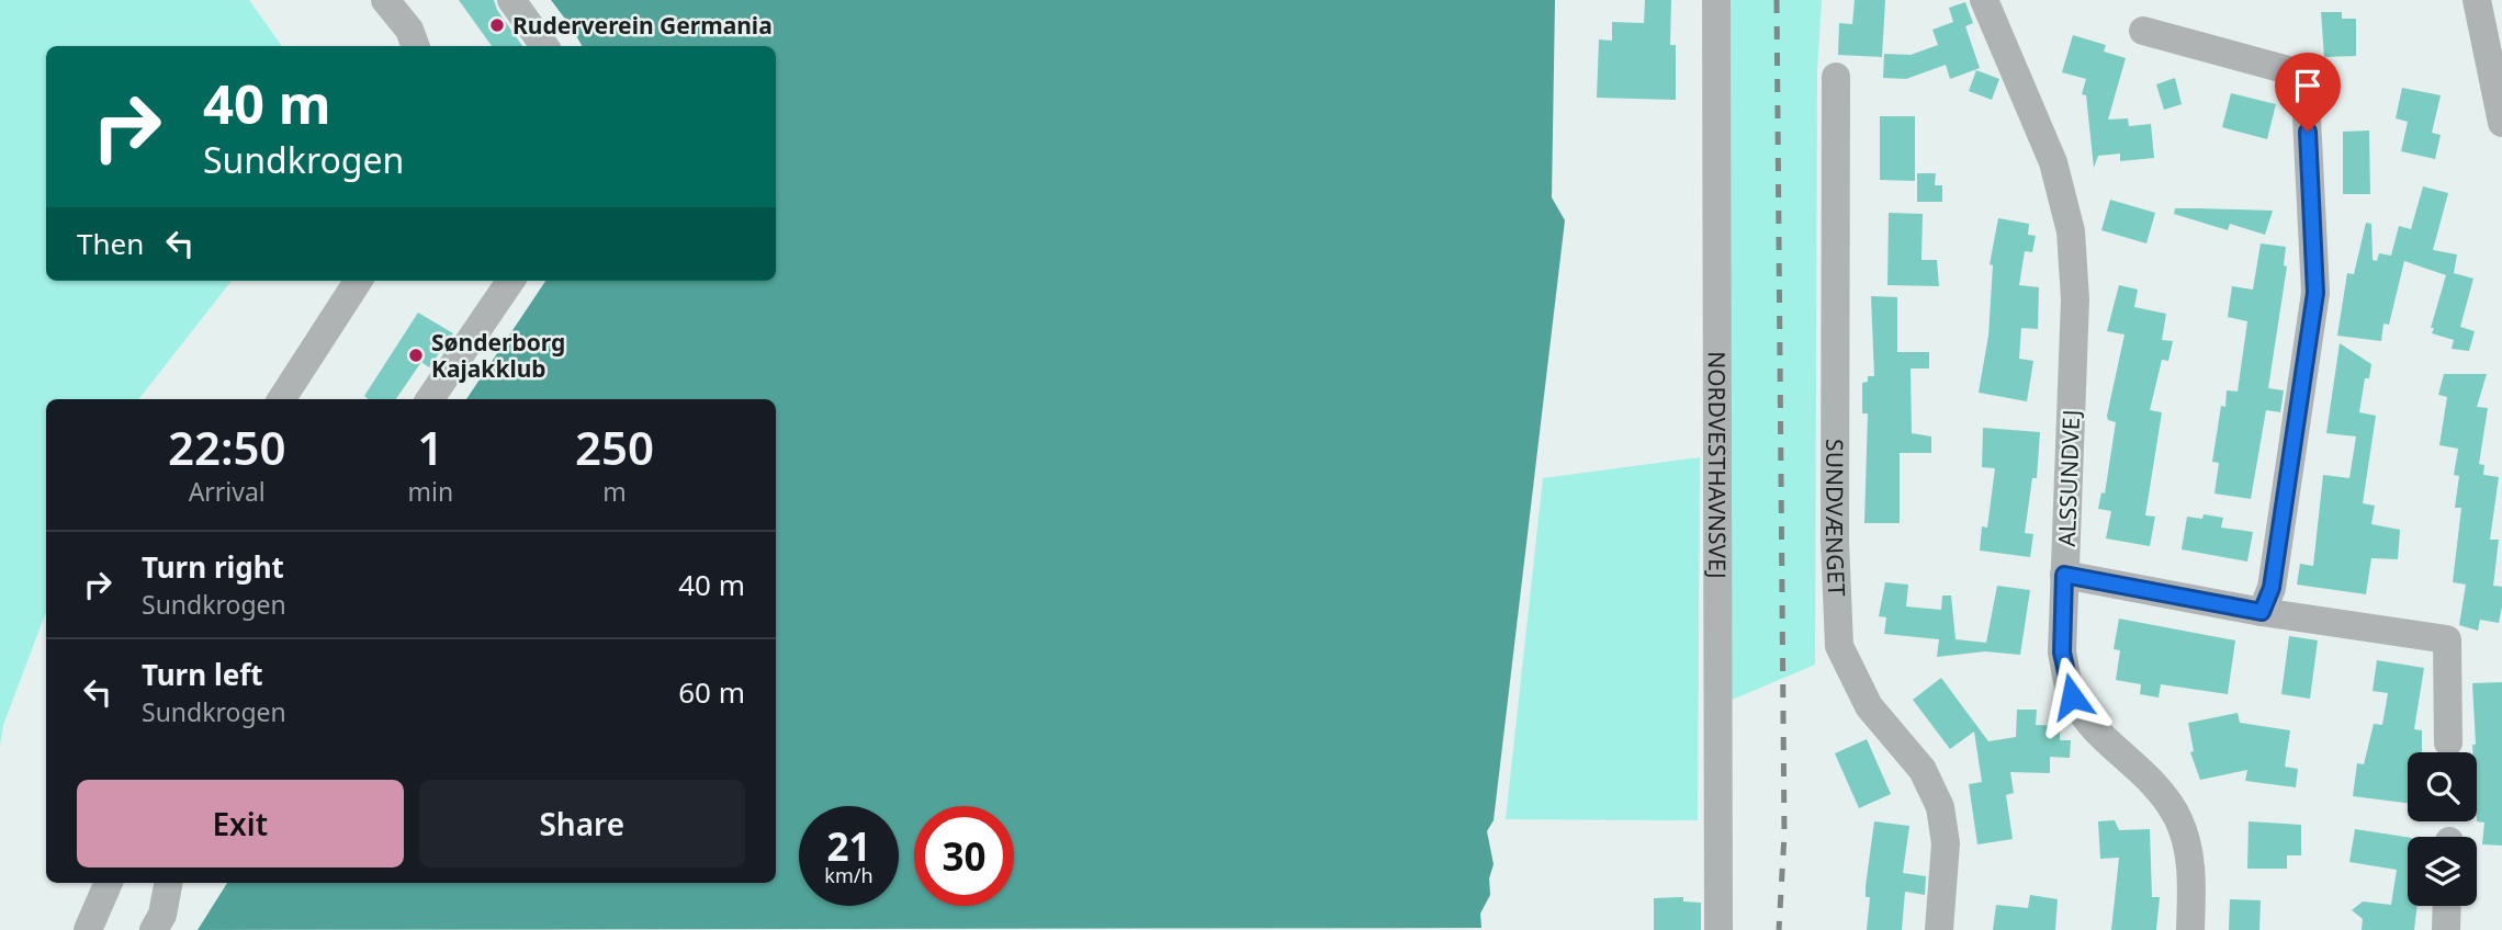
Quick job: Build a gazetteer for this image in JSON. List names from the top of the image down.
{
  "streets": {
    "street": ["NORDVESTHAVNSVEJ", "ALSSUNDVEJ", "SUNDVÆNGET"]
  },
  "places": ["Ruderverein Germania", "Sønderborg Kajakklub"],
  "page": {
    "turn": ["40 m", "Sundkrogen"],
    "then": "Then",
    "eta": [
      "22:50",
      "Arrival",
      "1",
      "min",
      "250",
      "m"
    ],
    "list": [
      {
        "name": "Turn right",
        "note": "Sundkrogen",
        "value": "40 m"
      },
      {
        "name": "Turn left",
        "note": "Sundkrogen",
        "value": "60 m"
      }
    ],
    "buttons": ["Exit", "Share"],
    "speed": "21 km/h",
    "limit": "30"
  }
}
